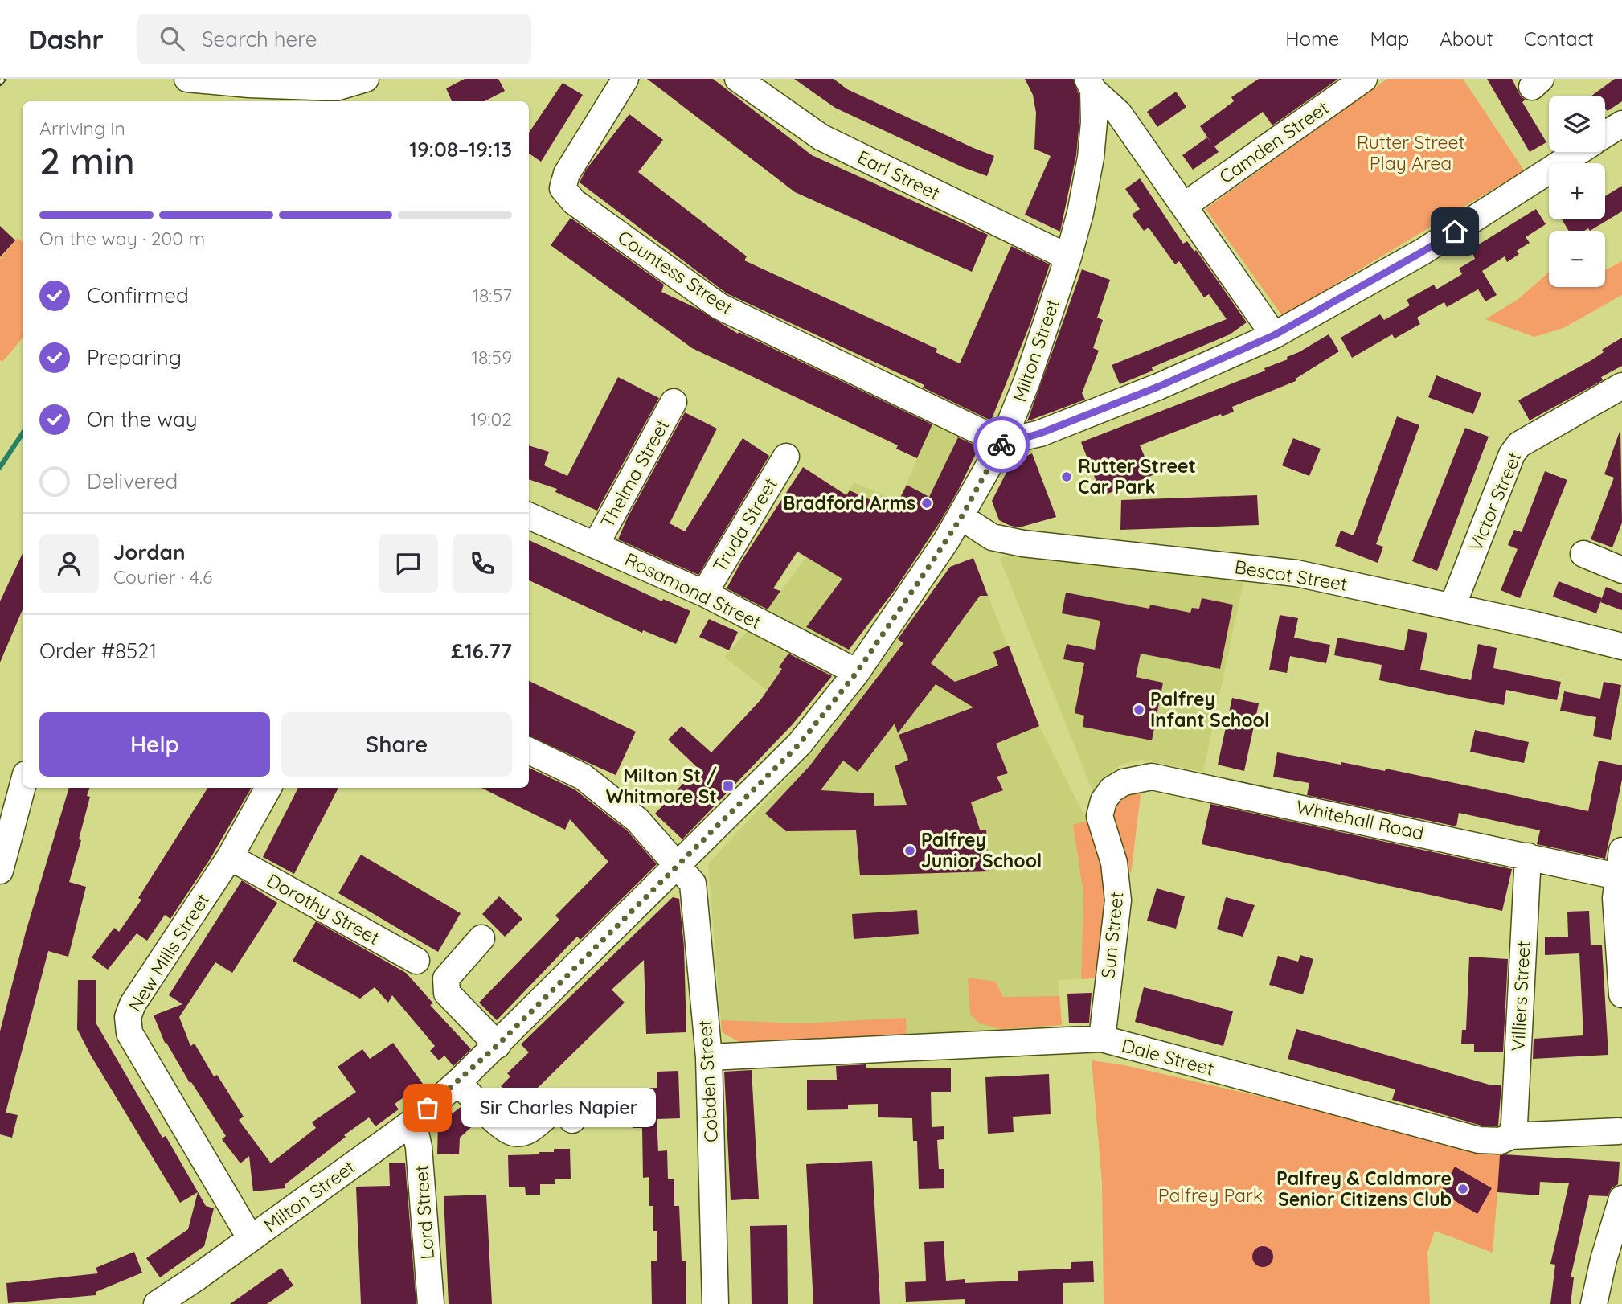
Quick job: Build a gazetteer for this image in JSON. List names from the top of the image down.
{
  "streets": {
    "street": [
      "Camden Street",
      "Earl Street",
      "Countess Street",
      "Milton Street",
      "Thelma Street",
      "Victor Street",
      "Truda Street",
      "Bescot Street",
      "Rosamond Street",
      "Whitehall Road",
      "Dorothy Street",
      "Sun Street",
      "New Mills Street",
      "Villiers Street",
      "Dale Street",
      "Cobden Street",
      "Lord Street"
    ]
  },
  "crossings": [
    ["Earl Street", "Milton Street"],
    ["Countess Street", "Milton Street"],
    ["Milton Street", "Bescot Street"],
    ["Milton Street", "Rosamond Street"],
    ["Milton Street", "New Mills Street"],
    ["Milton Street", "Cobden Street"],
    ["Milton Street", "Lord Street"],
    ["Thelma Street", "Rosamond Street"],
    ["Victor Street", "Bescot Street"],
    ["Truda Street", "Rosamond Street"],
    ["Whitehall Road", "Sun Street"],
    ["Whitehall Road", "Villiers Street"],
    ["Dorothy Street", "New Mills Street"],
    ["Sun Street", "Dale Street"],
    ["Villiers Street", "Dale Street"],
    ["Dale Street", "Cobden Street"]
  ],
  "parks": ["Rutter Street Play Area", "Palfrey Park"],
  "places": {
    "other": [
      "Rutter Street Car Park",
      "Bradford Arms",
      "Palfrey Infant School",
      "Palfrey Junior School",
      "Sir Charles Napier",
      "Palfrey & Caldmore Senior Citizens Club"
    ],
    "transit": ["Milton St / Whitmore St"]
  },
  "page": {
    "header": "Dashr",
    "search": "Search here",
    "nav": [
      "Home",
      "Map",
      "About",
      "Contact"
    ],
    "map_buttons": ["+", "−"],
    "heading": ["2 min", "Arriving in", "19:08–19:13"],
    "panel": [
      "Jordan",
      "Courier · 4.6",
      "Order #8521",
      "£16.77"
    ],
    "bar": "On the way · 200 m",
    "list": [
      ["Confirmed", "18:57"],
      ["Preparing", "18:59"],
      ["On the way", "19:02"],
      "Delivered"
    ],
    "buttons": ["Help", "Share"],
    "bubble": "Sir Charles Napier"
  }
}
